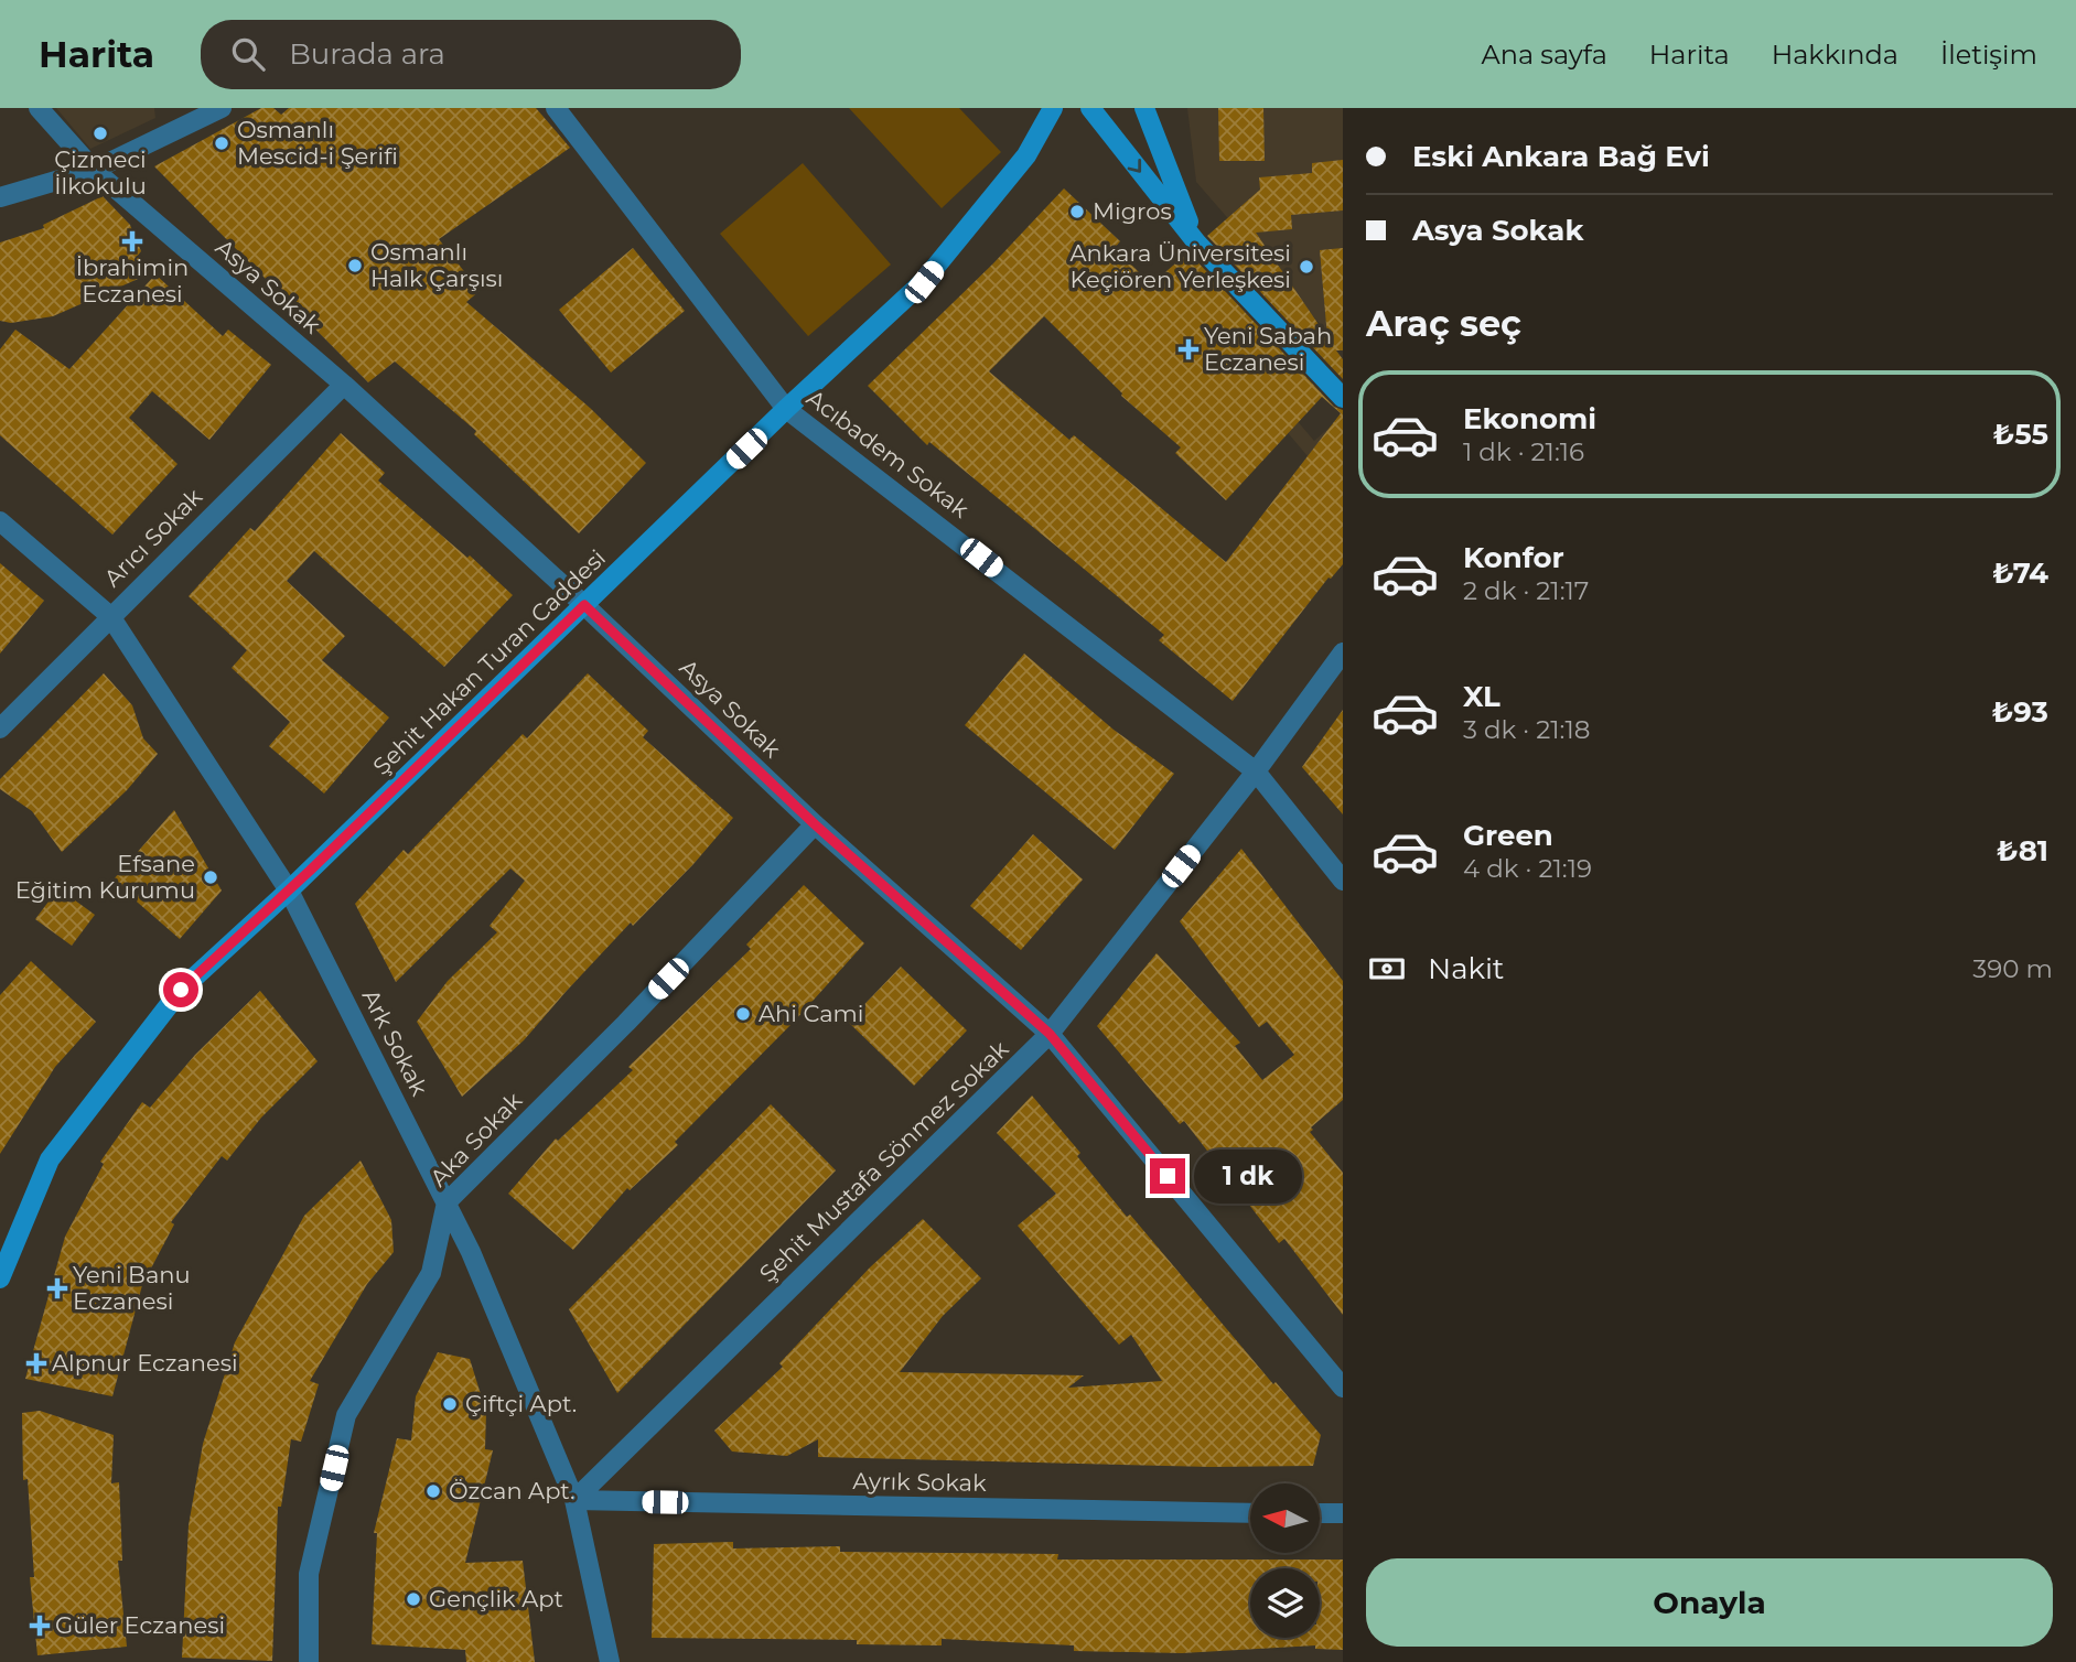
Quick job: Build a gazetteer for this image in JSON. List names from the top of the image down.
{
  "streets": {
    "main road": ["Şehit Hakan Turan Caddesi"],
    "street": [
      "Asya Sokak",
      "Acıbadem Sokak",
      "Arıcı Sokak",
      "Ark Sokak",
      "Aka Sokak",
      "Şehit Mustafa Sönmez Sokak",
      "Ayrık Sokak"
    ]
  },
  "crossings": [
    ["Asya Sokak", "Arıcı Sokak"],
    ["Asya Sokak", "Şehit Hakan Turan Caddesi"],
    ["Asya Sokak", "Aka Sokak"],
    ["Asya Sokak", "Şehit Mustafa Sönmez Sokak"],
    ["Acıbadem Sokak", "Şehit Hakan Turan Caddesi"],
    ["Acıbadem Sokak", "Şehit Mustafa Sönmez Sokak"],
    ["Arıcı Sokak", "Ark Sokak"],
    ["Şehit Hakan Turan Caddesi", "Ark Sokak"],
    ["Ark Sokak", "Aka Sokak"],
    ["Ark Sokak", "Şehit Mustafa Sönmez Sokak"],
    ["Ark Sokak", "Ayrık Sokak"],
    ["Şehit Mustafa Sönmez Sokak", "Ayrık Sokak"]
  ],
  "places": {
    "other": [
      "Çizmeci İlkokulu",
      "Osmanlı Mescid-i Şerifi",
      "Migros",
      "Osmanlı Halk Çarşısı",
      "Ankara Üniversitesi Keçiören Yerleşkesi",
      "Efsane Eğitim Kurumu",
      "Ahi Cami",
      "Çiftçi Apt.",
      "Özcan Apt.",
      "Gençlik Apt"
    ],
    "health": [
      "İbrahimin Eczanesi",
      "Yeni Sabah Eczanesi",
      "Yeni Banu Eczanesi",
      "Alpnur Eczanesi",
      "Güler Eczanesi"
    ]
  },
  "north": "left",
  "page": {
    "header": "Harita",
    "search": "Burada ara",
    "nav": [
      "Ana sayfa",
      "Harita",
      "Hakkında",
      "İletişim"
    ],
    "banner": ["Eski Ankara Bağ Evi", "Asya Sokak"],
    "heading": "Araç seç",
    "list": [
      {
        "name": "Ekonomi",
        "note": "1 dk · 21:16",
        "value": "₺55"
      },
      {
        "name": "Konfor",
        "note": "2 dk · 21:17",
        "value": "₺74"
      },
      {
        "name": "XL",
        "note": "3 dk · 21:18",
        "value": "₺93"
      },
      {
        "name": "Green",
        "note": "4 dk · 21:19",
        "value": "₺81"
      }
    ],
    "pay": ["Nakit", "390 m"],
    "bubble": "1 dk",
    "buttons": "Onayla"
  }
}
